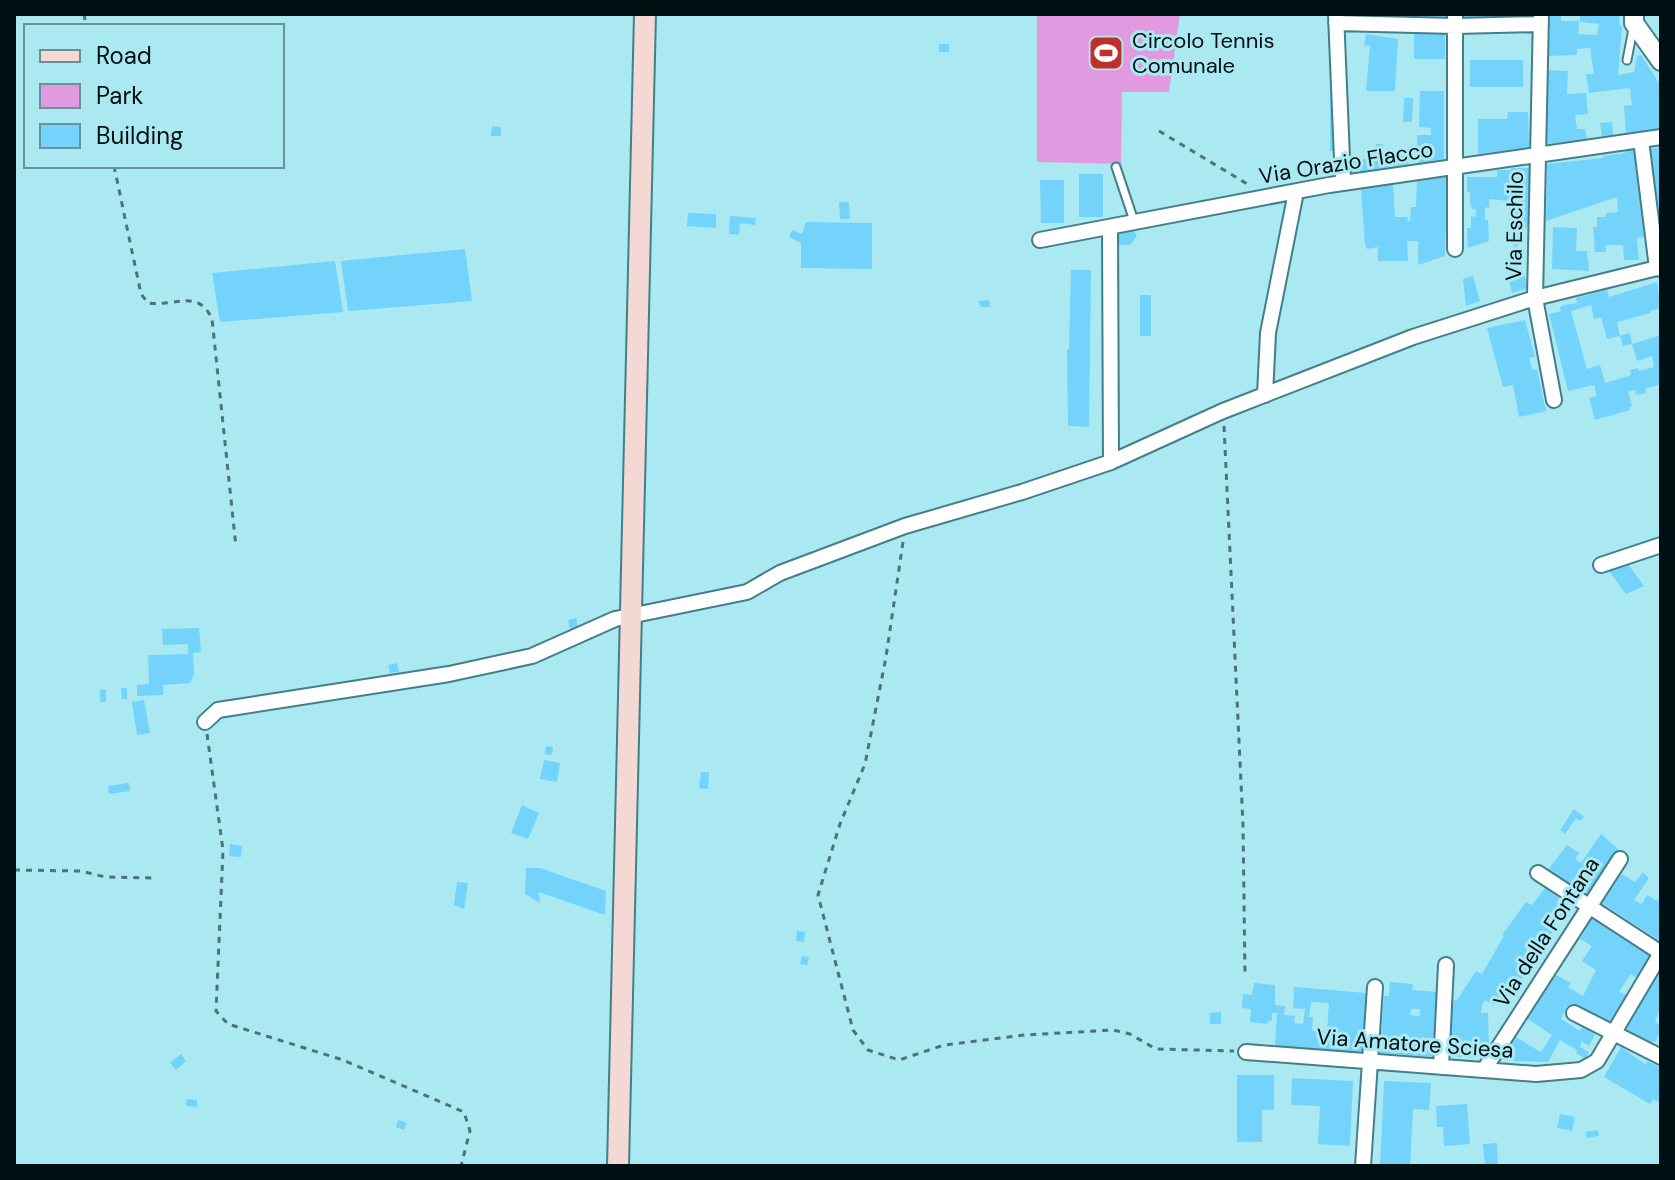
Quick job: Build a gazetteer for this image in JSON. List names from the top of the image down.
{
  "streets": {
    "street": [
      "Via Orazio Flacco",
      "Via Eschilo",
      "Via della Fontana",
      "Via Amatore Sciesa"
    ]
  },
  "crossings": [
    ["Via Orazio Flacco", "Via Eschilo"],
    ["Via della Fontana", "Via Amatore Sciesa"]
  ],
  "places": {
    "sports": ["Circolo Tennis Comunale"]
  },
  "legend": ["Road", "Park", "Building"]
}
